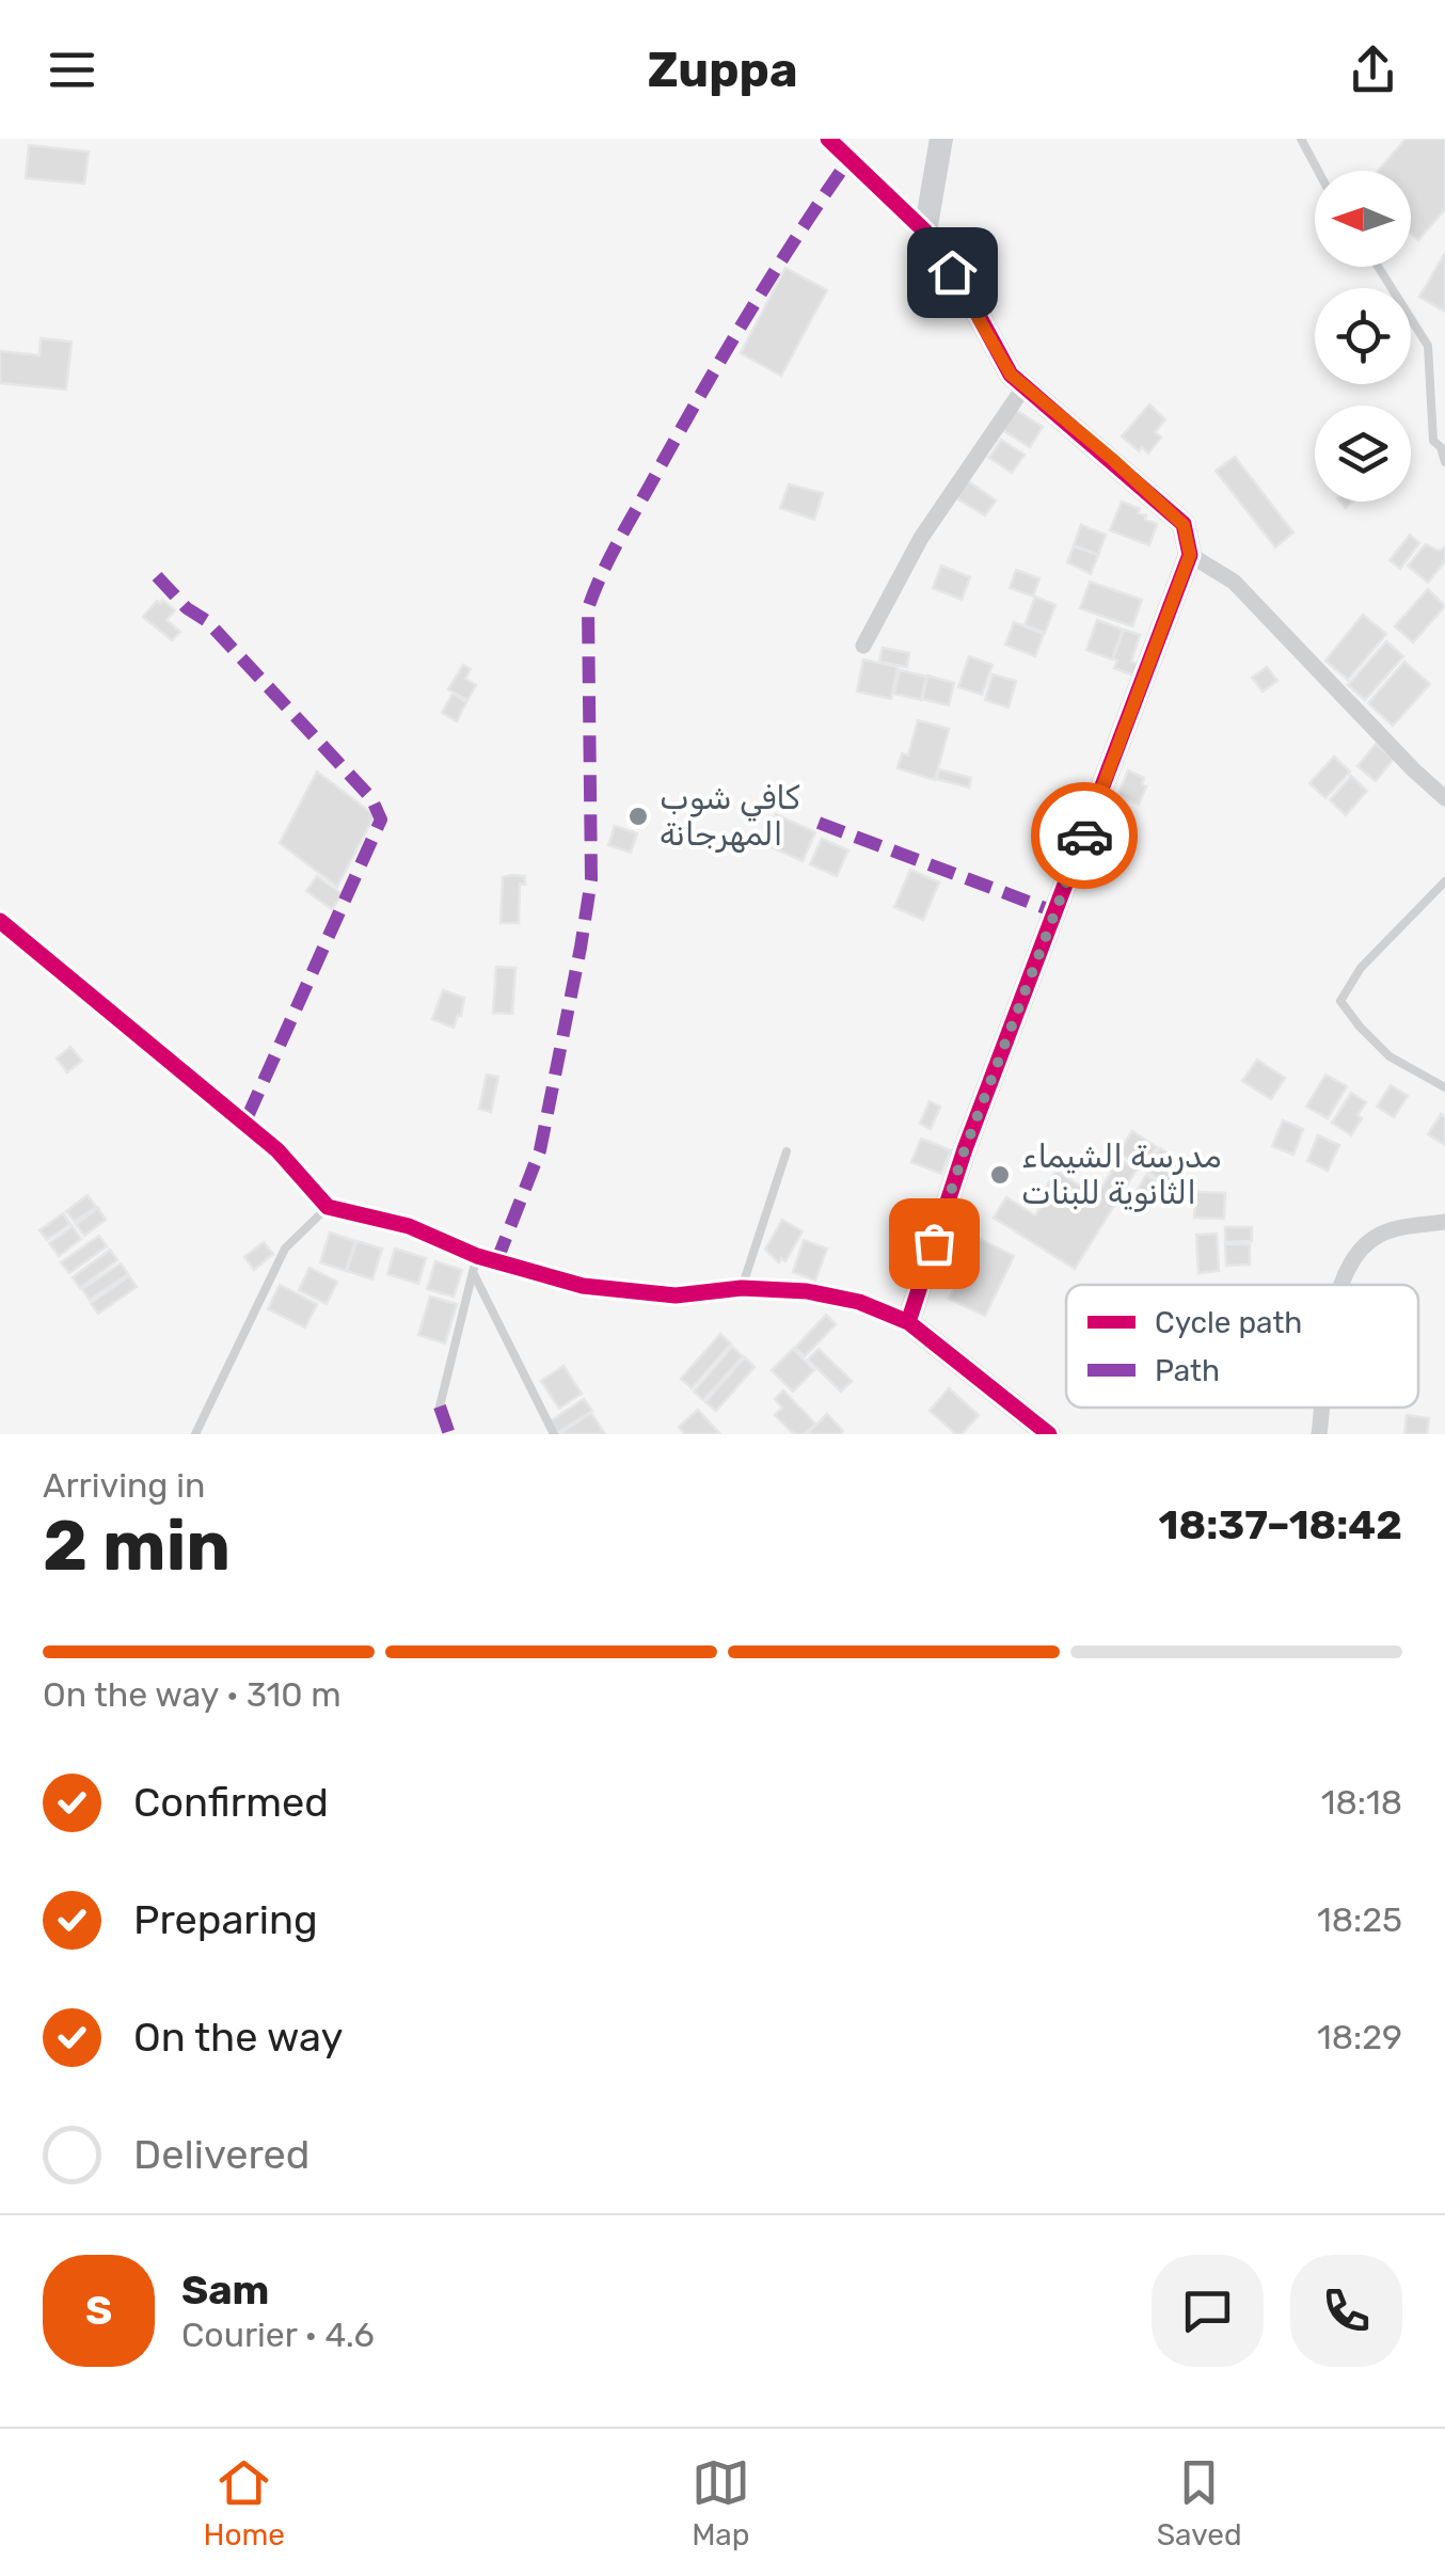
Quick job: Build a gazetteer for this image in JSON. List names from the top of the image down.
{
  "places": ["كافي شوب المهرجانة", "مدرسة الشيماء الثانوية للبنات"],
  "legend": ["Cycle path", "Path"],
  "north": "left",
  "page": {
    "header": "Zuppa",
    "heading": ["2 min", "Arriving in", "18:37–18:42"],
    "panel": ["Sam", "Courier · 4.6"],
    "bar": "On the way · 310 m",
    "list": [
      ["Confirmed", "18:18"],
      ["Preparing", "18:25"],
      ["On the way", "18:29"],
      "Delivered"
    ],
    "round": "S",
    "tabs": ["Home", "Map", "Saved"]
  }
}
